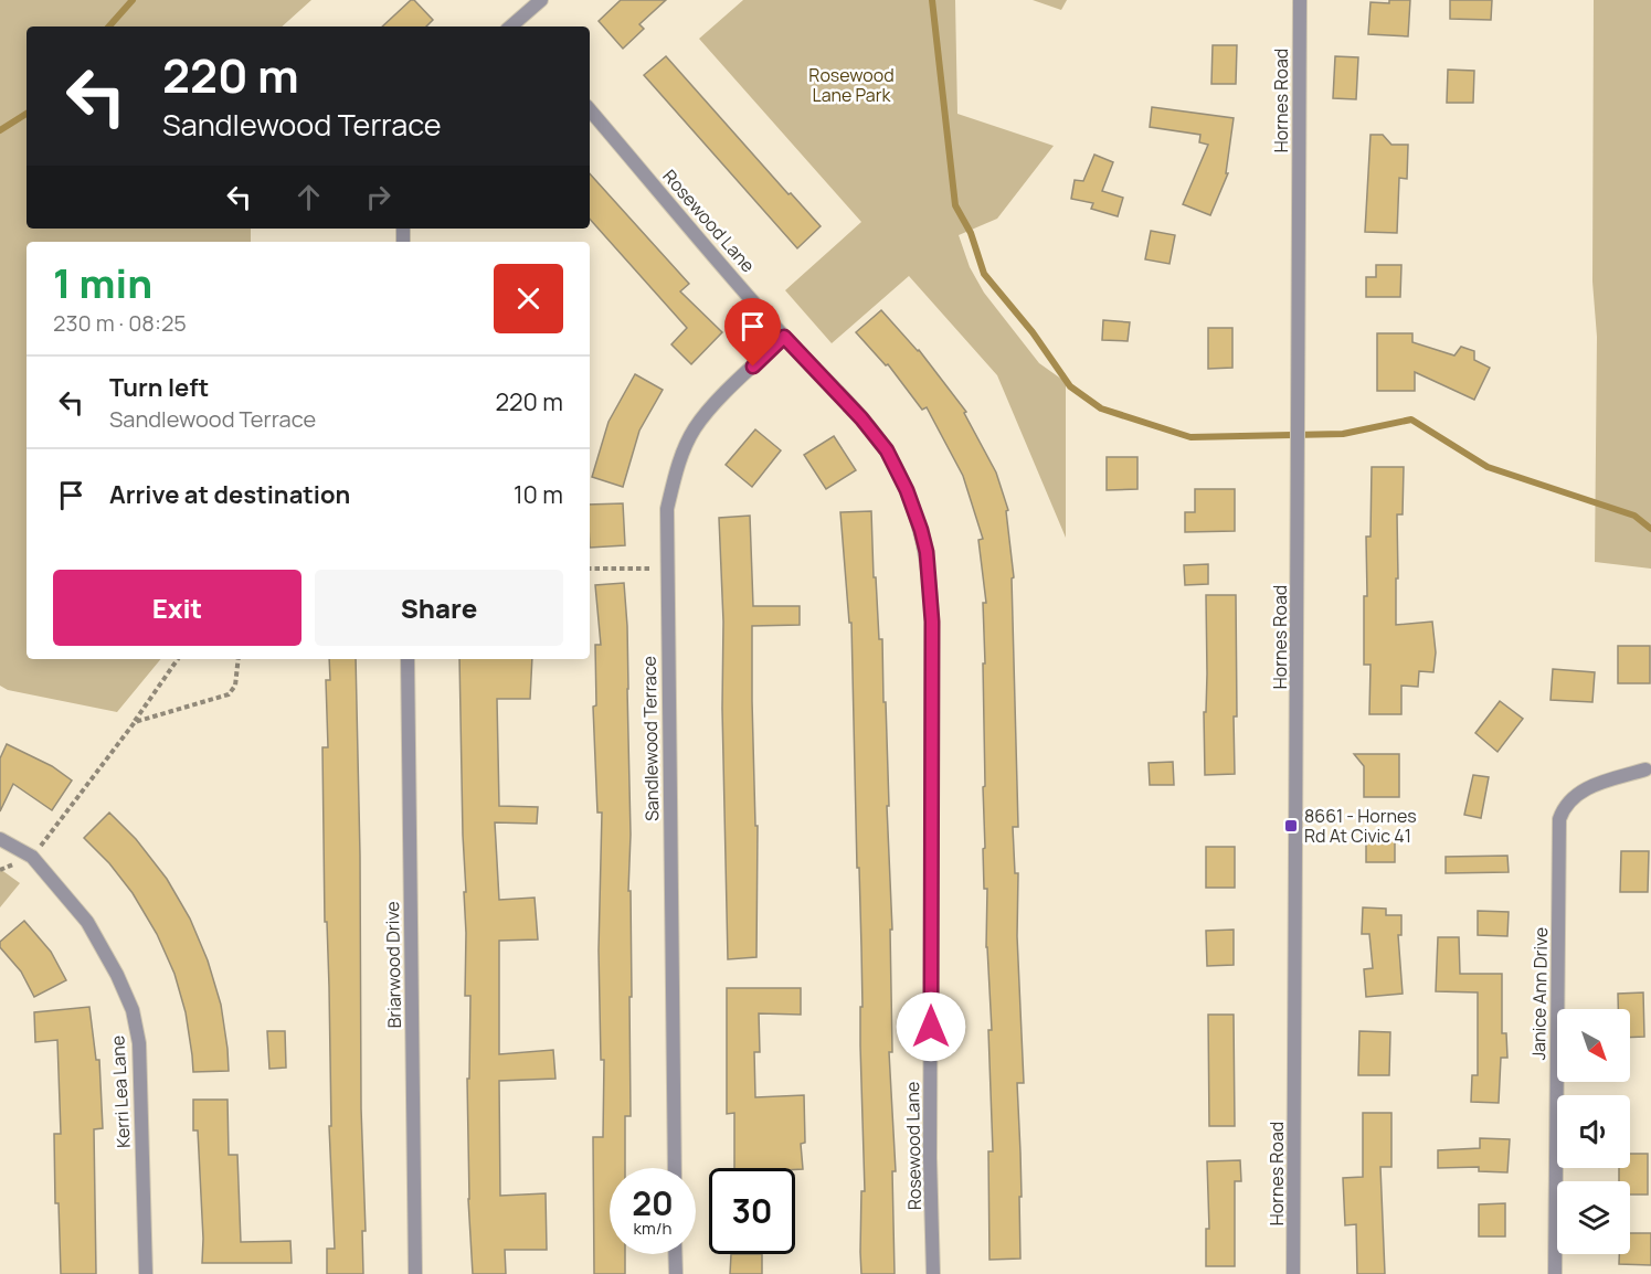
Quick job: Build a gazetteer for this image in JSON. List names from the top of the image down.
{
  "streets": {
    "street": [
      "Hornes Road",
      "Rosewood Lane",
      "Sandlewood Terrace",
      "Briarwood Drive",
      "Janice Ann Drive",
      "Kerri Lea Lane"
    ]
  },
  "crossings": [
    ["Rosewood Lane", "Sandlewood Terrace"]
  ],
  "parks": ["Rosewood Lane Park"],
  "places": {
    "transit": ["8661 - Hornes Rd At Civic 41"]
  },
  "north": "bottom right",
  "page": {
    "turn": ["220 m", "Sandlewood Terrace"],
    "heading": ["1 min", "230 m · 08:25"],
    "list": [
      {
        "name": "Turn left",
        "note": "Sandlewood Terrace",
        "value": "220 m"
      },
      {
        "name": "Arrive at destination",
        "value": "10 m"
      }
    ],
    "buttons": ["Exit", "Share"],
    "speed": "20 km/h",
    "limit": "30"
  }
}
